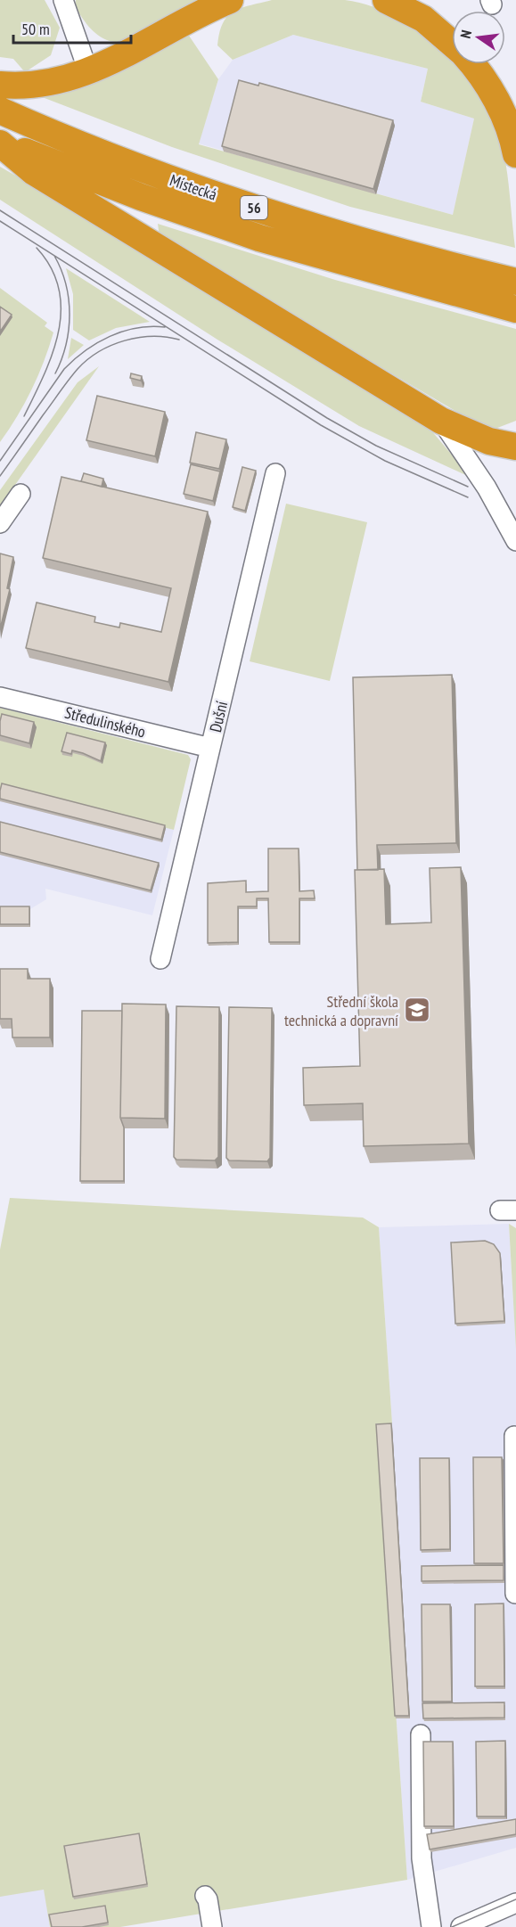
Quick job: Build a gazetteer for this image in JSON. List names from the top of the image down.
{
  "streets": {
    "highway": ["Místecká", "56"],
    "street": ["Dušní", "Středulinského"]
  },
  "crossings": [
    ["Dušní", "Středulinského"]
  ],
  "places": {
    "school or university": ["Střední škola technická a dopravní"]
  },
  "scale_bar": "50 m",
  "north": "left"
}
